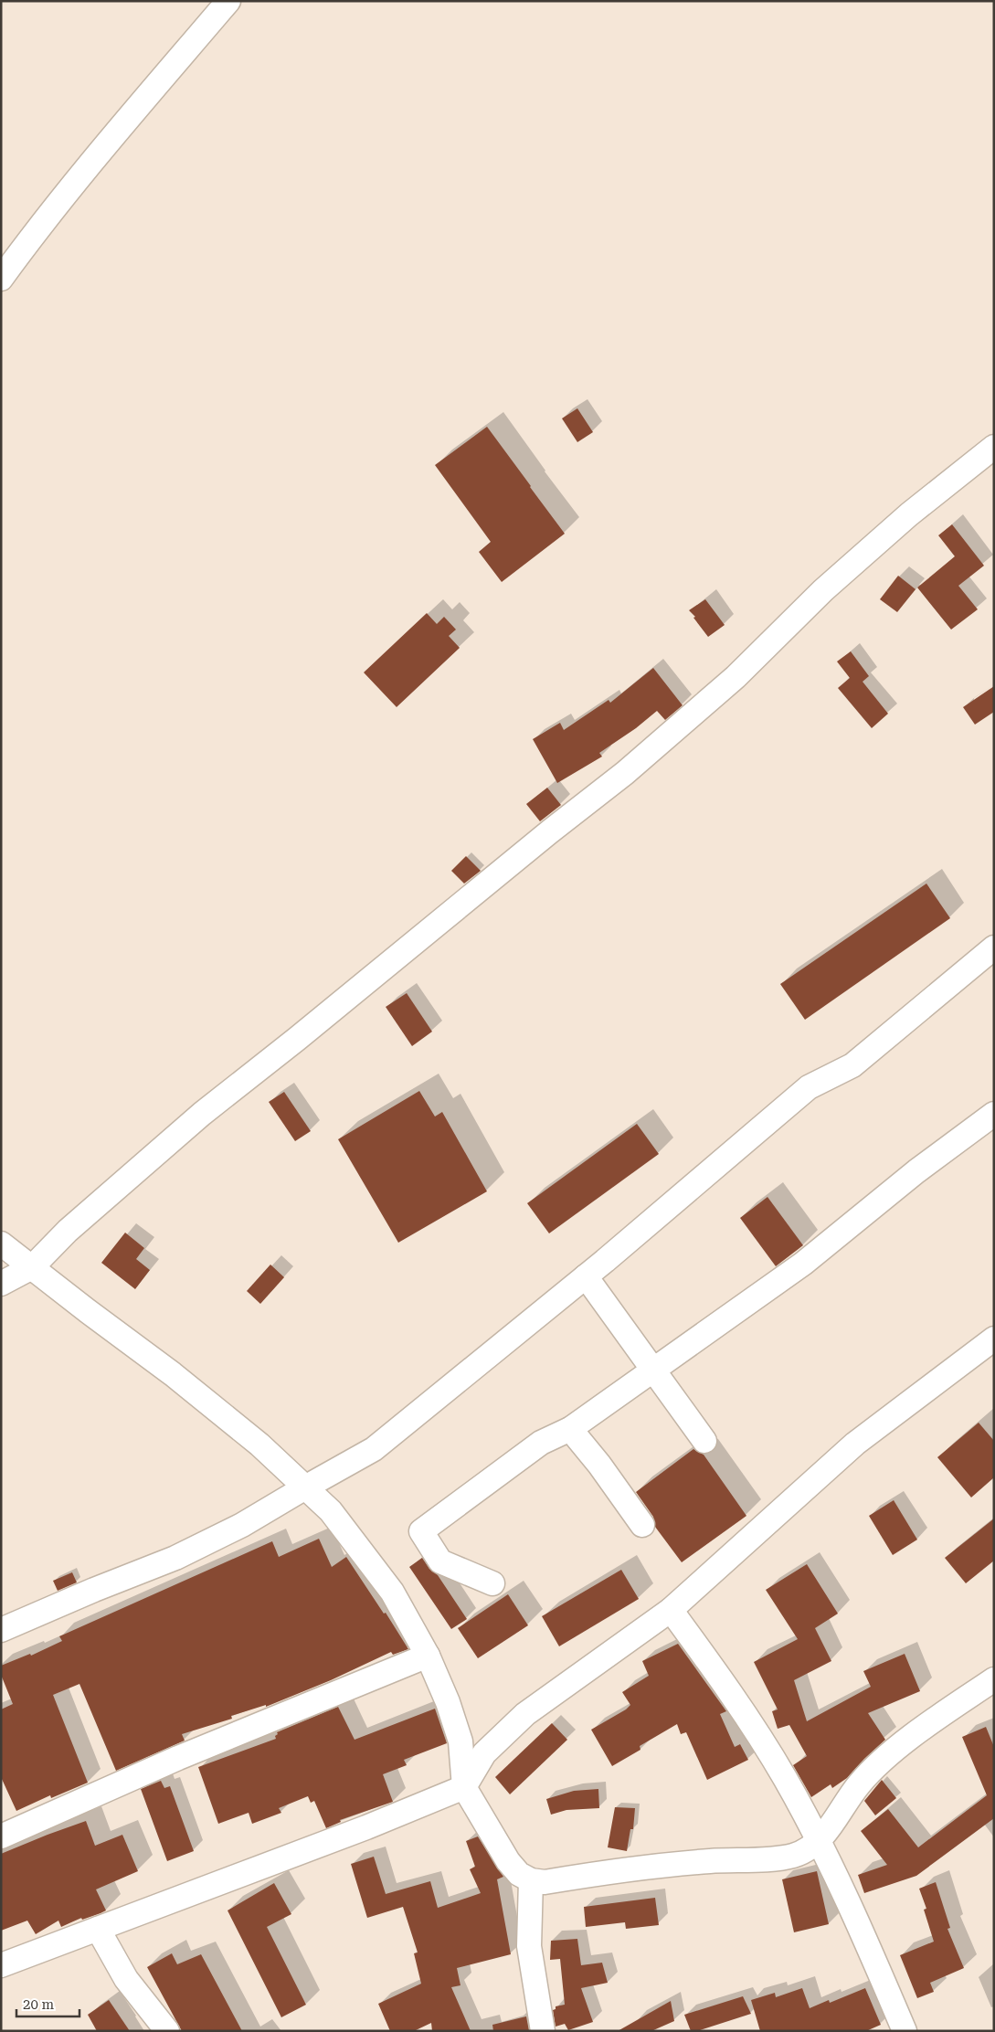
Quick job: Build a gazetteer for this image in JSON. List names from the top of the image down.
{
  "scale_bar": "20 m"
}
